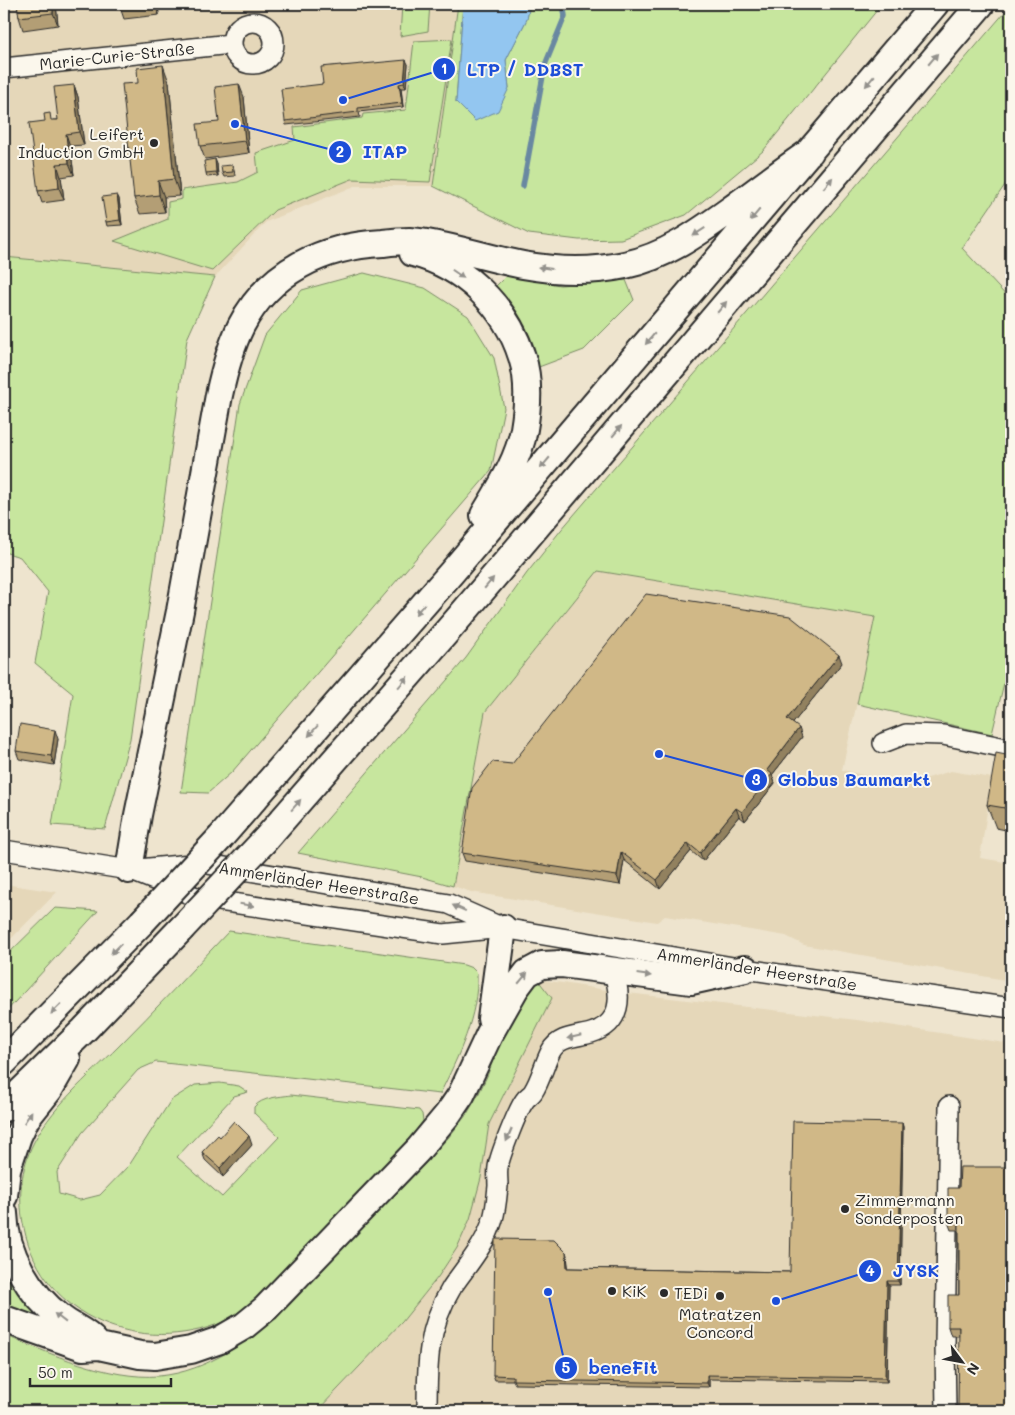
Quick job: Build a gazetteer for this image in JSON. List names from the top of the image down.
{
  "streets": {
    "street": ["Marie-Curie-Straße", "Ammerländer Heerstraße"]
  },
  "places": [
    "LTP / DDBST",
    "ITAP",
    "Leifert Induction GmbH",
    "Globus Baumarkt",
    "Zimmermann Sonderposten",
    "KiK",
    "beneFit",
    "TEDi",
    "Matratzen Concord",
    "JYSK"
  ],
  "scale_bar": "50 m",
  "north": "bottom right"
}
